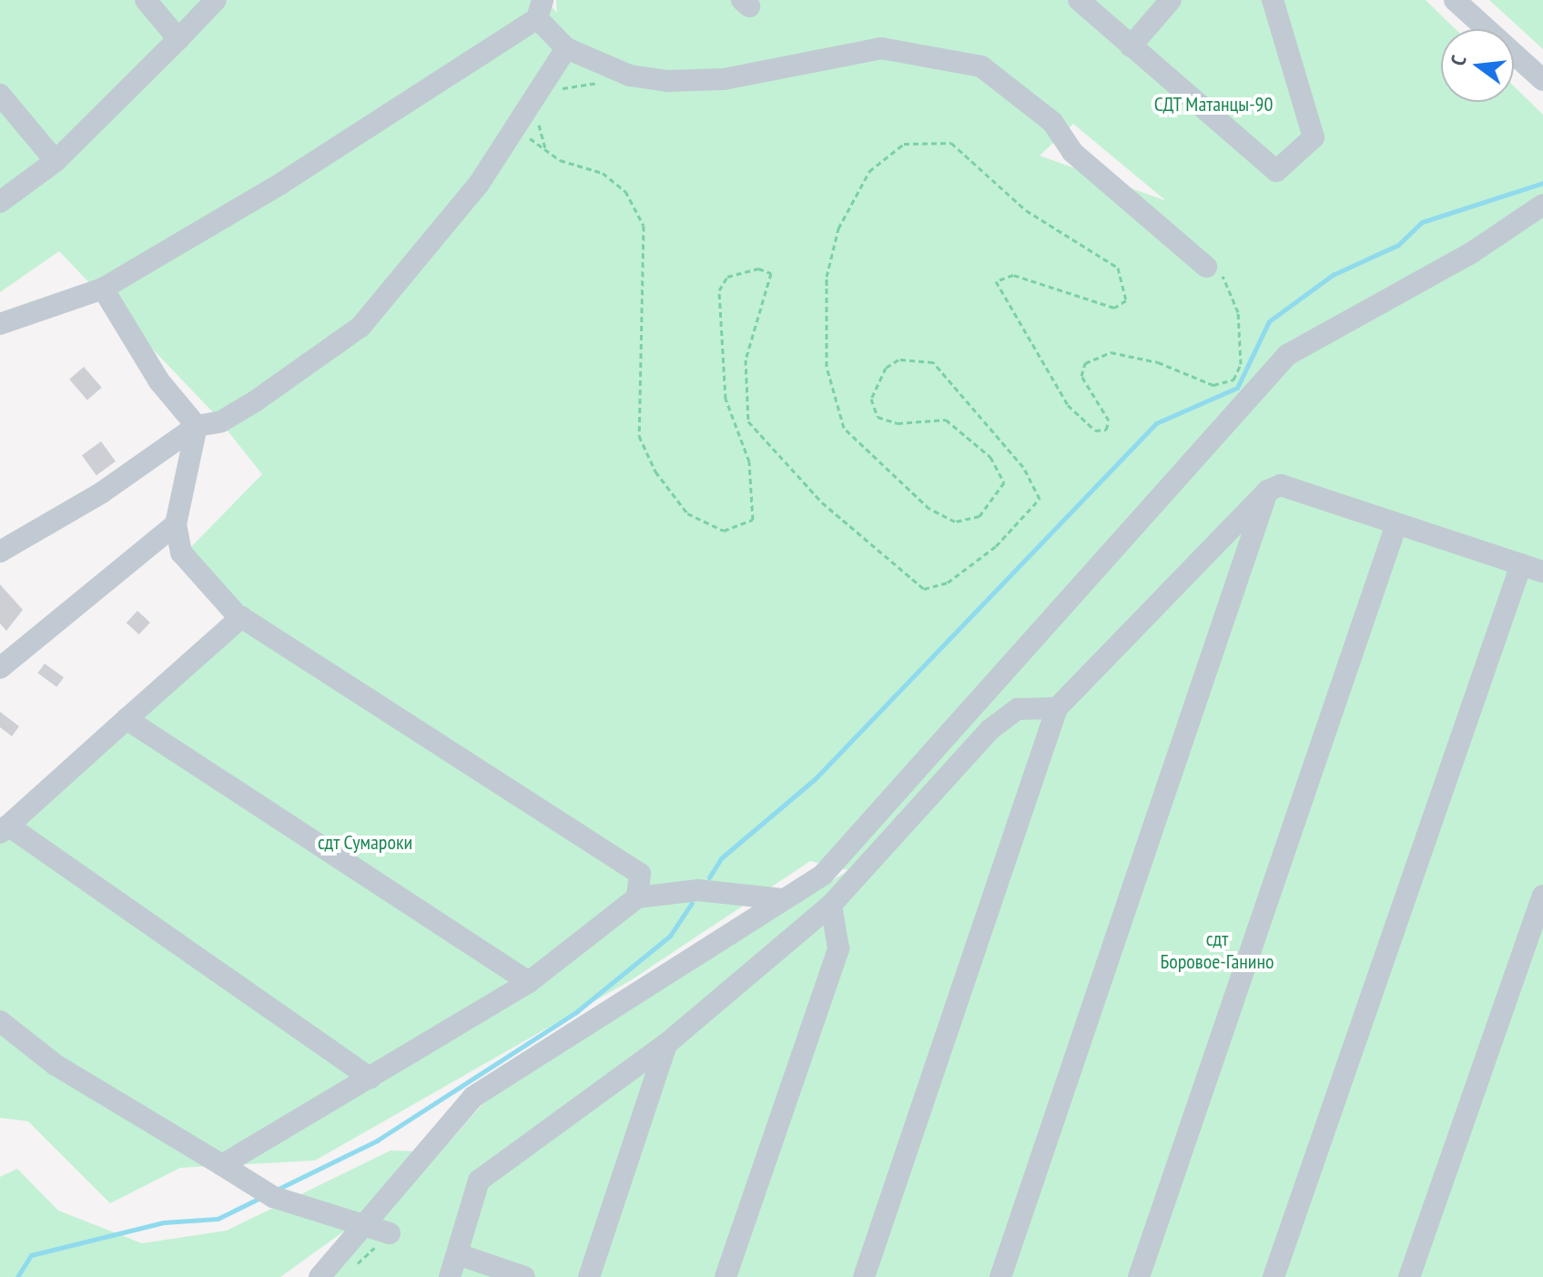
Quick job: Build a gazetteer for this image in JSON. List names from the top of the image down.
{
  "parks": ["СДТ Матанцы-90", "сдт Сумароки", "сдт Боровое-Ганино"],
  "north": "left"
}
